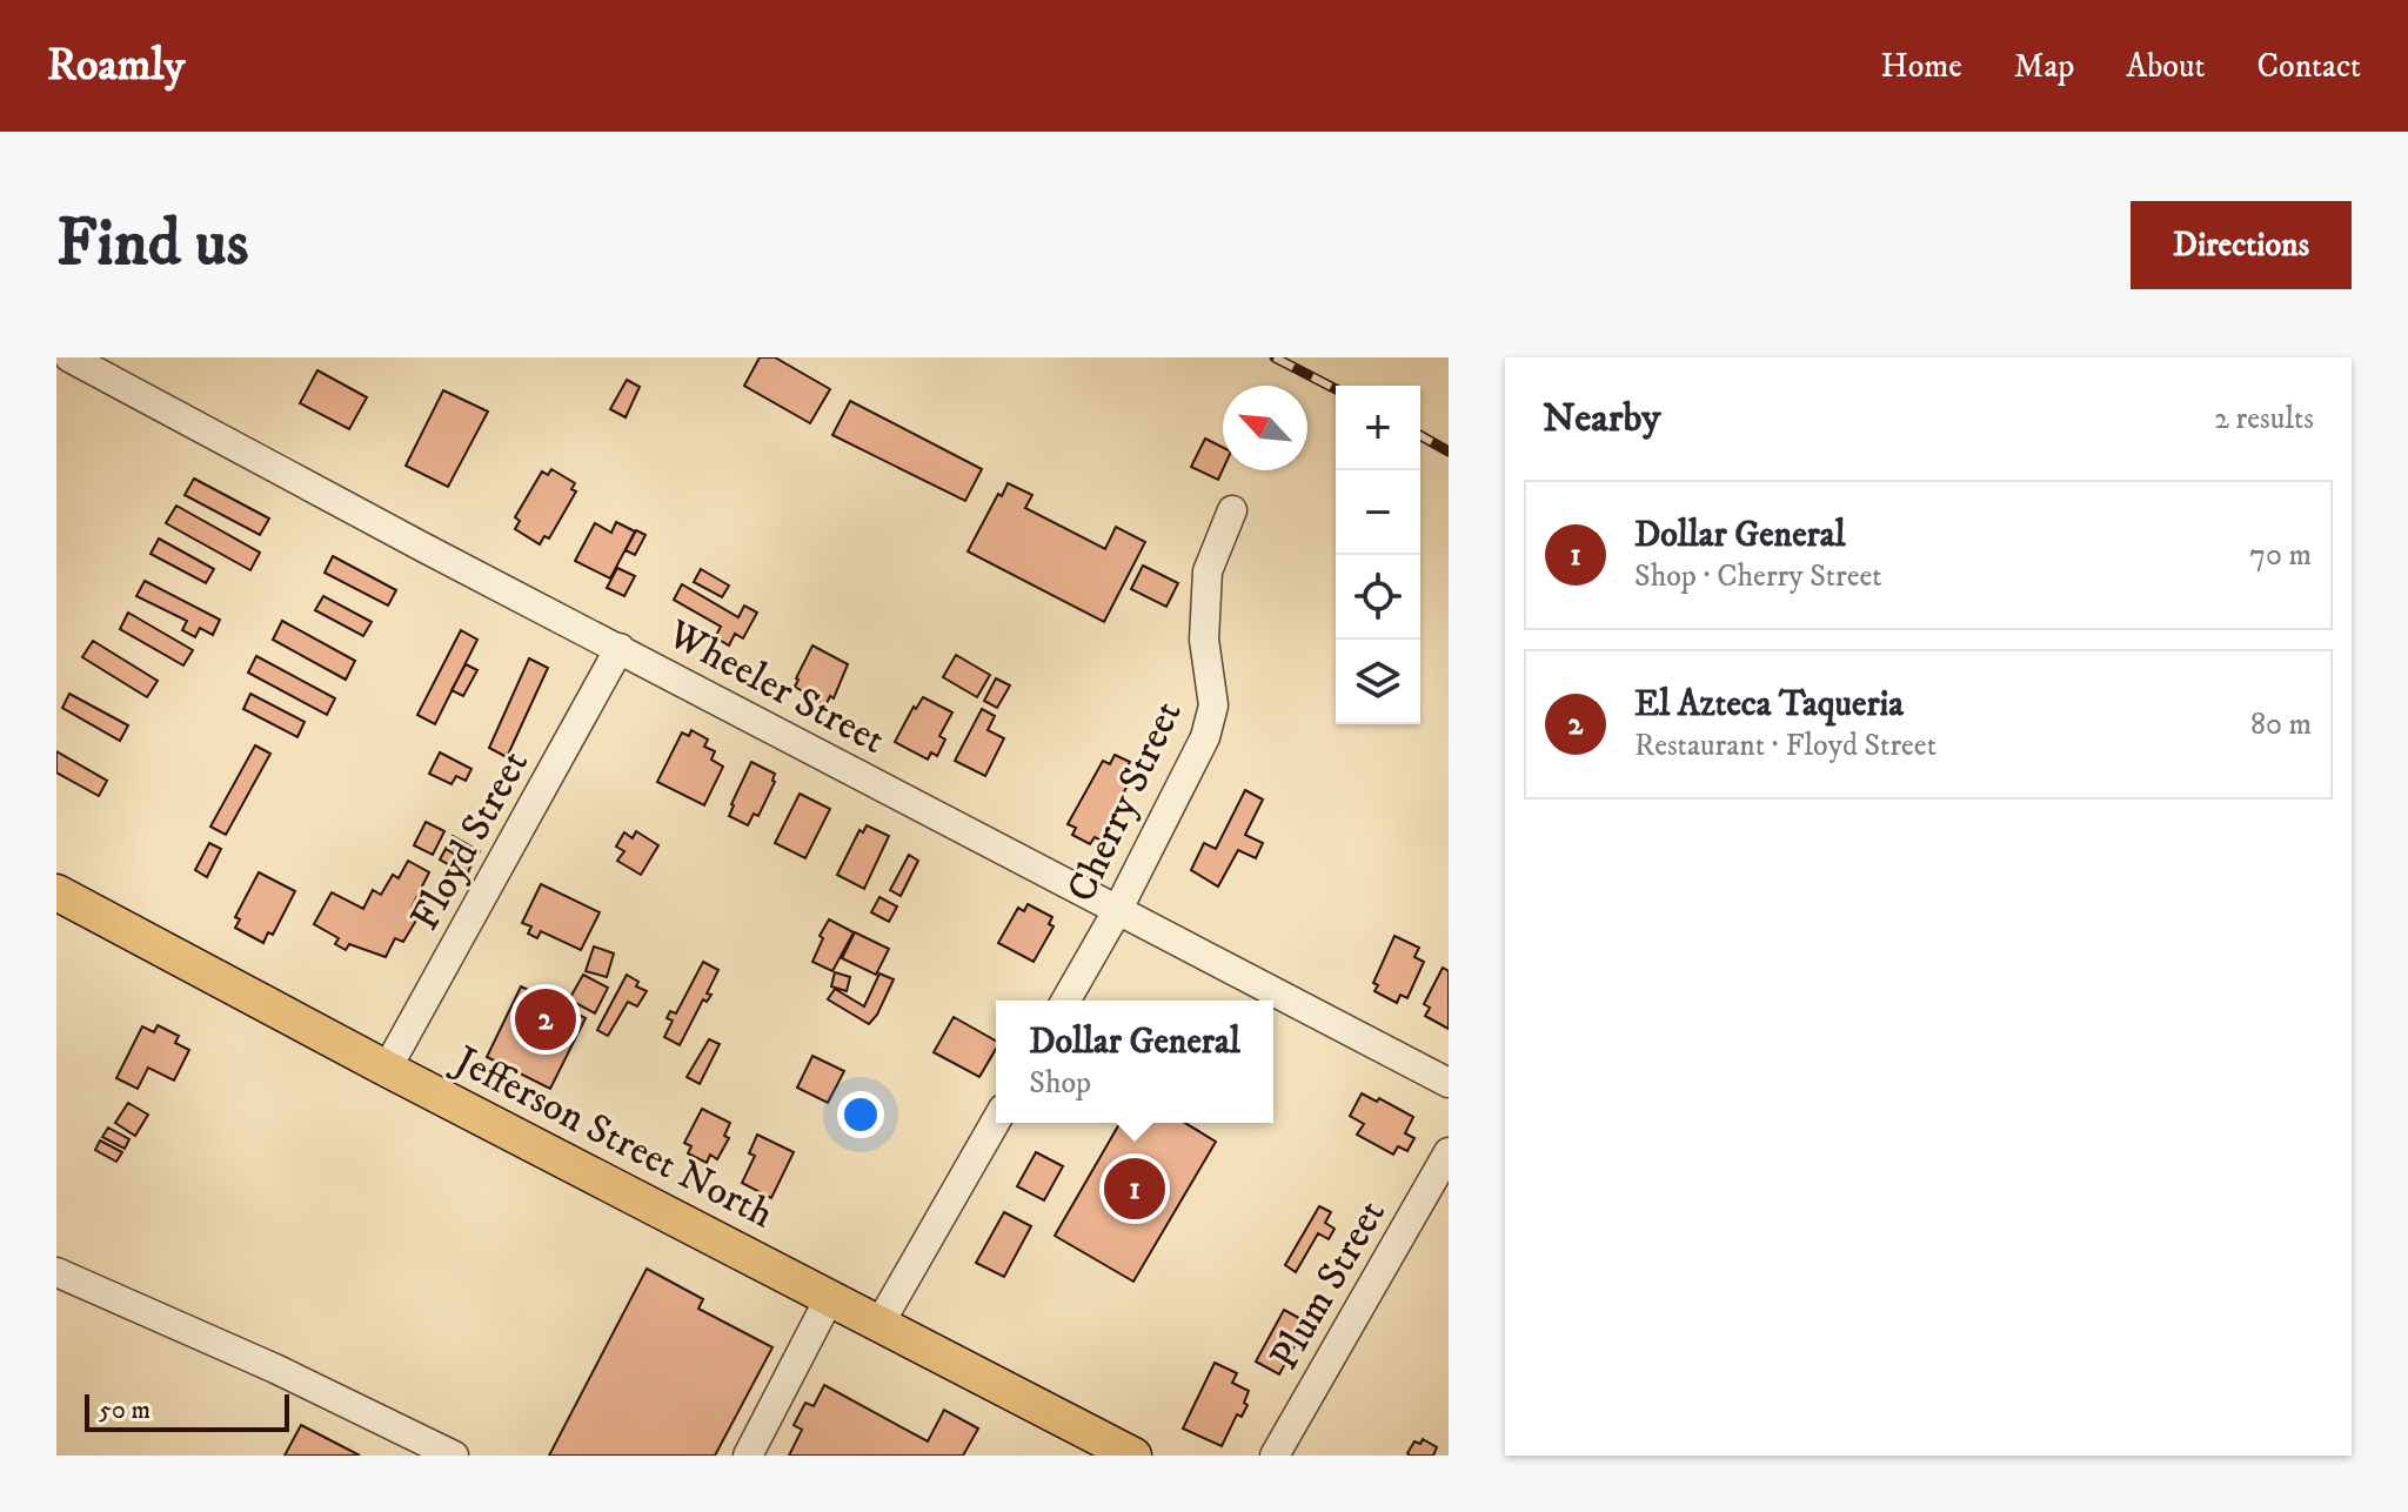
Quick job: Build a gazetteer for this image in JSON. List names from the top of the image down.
{
  "streets": {
    "main road": ["Jefferson Street North"],
    "street": [
      "Wheeler Street",
      "Cherry Street",
      "Floyd Street",
      "Plum Street"
    ]
  },
  "crossings": [
    ["Wheeler Street", "Cherry Street"],
    ["Wheeler Street", "Floyd Street"],
    ["Floyd Street", "Jefferson Street North"]
  ],
  "scale_bar": "50 m",
  "north": "top left",
  "page": {
    "header": "Roamly",
    "nav": [
      "Home",
      "Map",
      "About",
      "Contact"
    ],
    "buttons": "Directions",
    "title": "Find us",
    "heading": ["Nearby", "2 results"],
    "map_buttons": ["+", "−"],
    "list": [
      {
        "mark": "1",
        "name": "Dollar General",
        "note": "Shop · Cherry Street",
        "value": "70 m"
      },
      {
        "mark": "2",
        "name": "El Azteca Taqueria",
        "note": "Restaurant · Floyd Street",
        "value": "80 m"
      }
    ],
    "pins": ["2", "1"],
    "popup": ["Dollar General", "Shop"],
    "scale": "50 m"
  }
}
